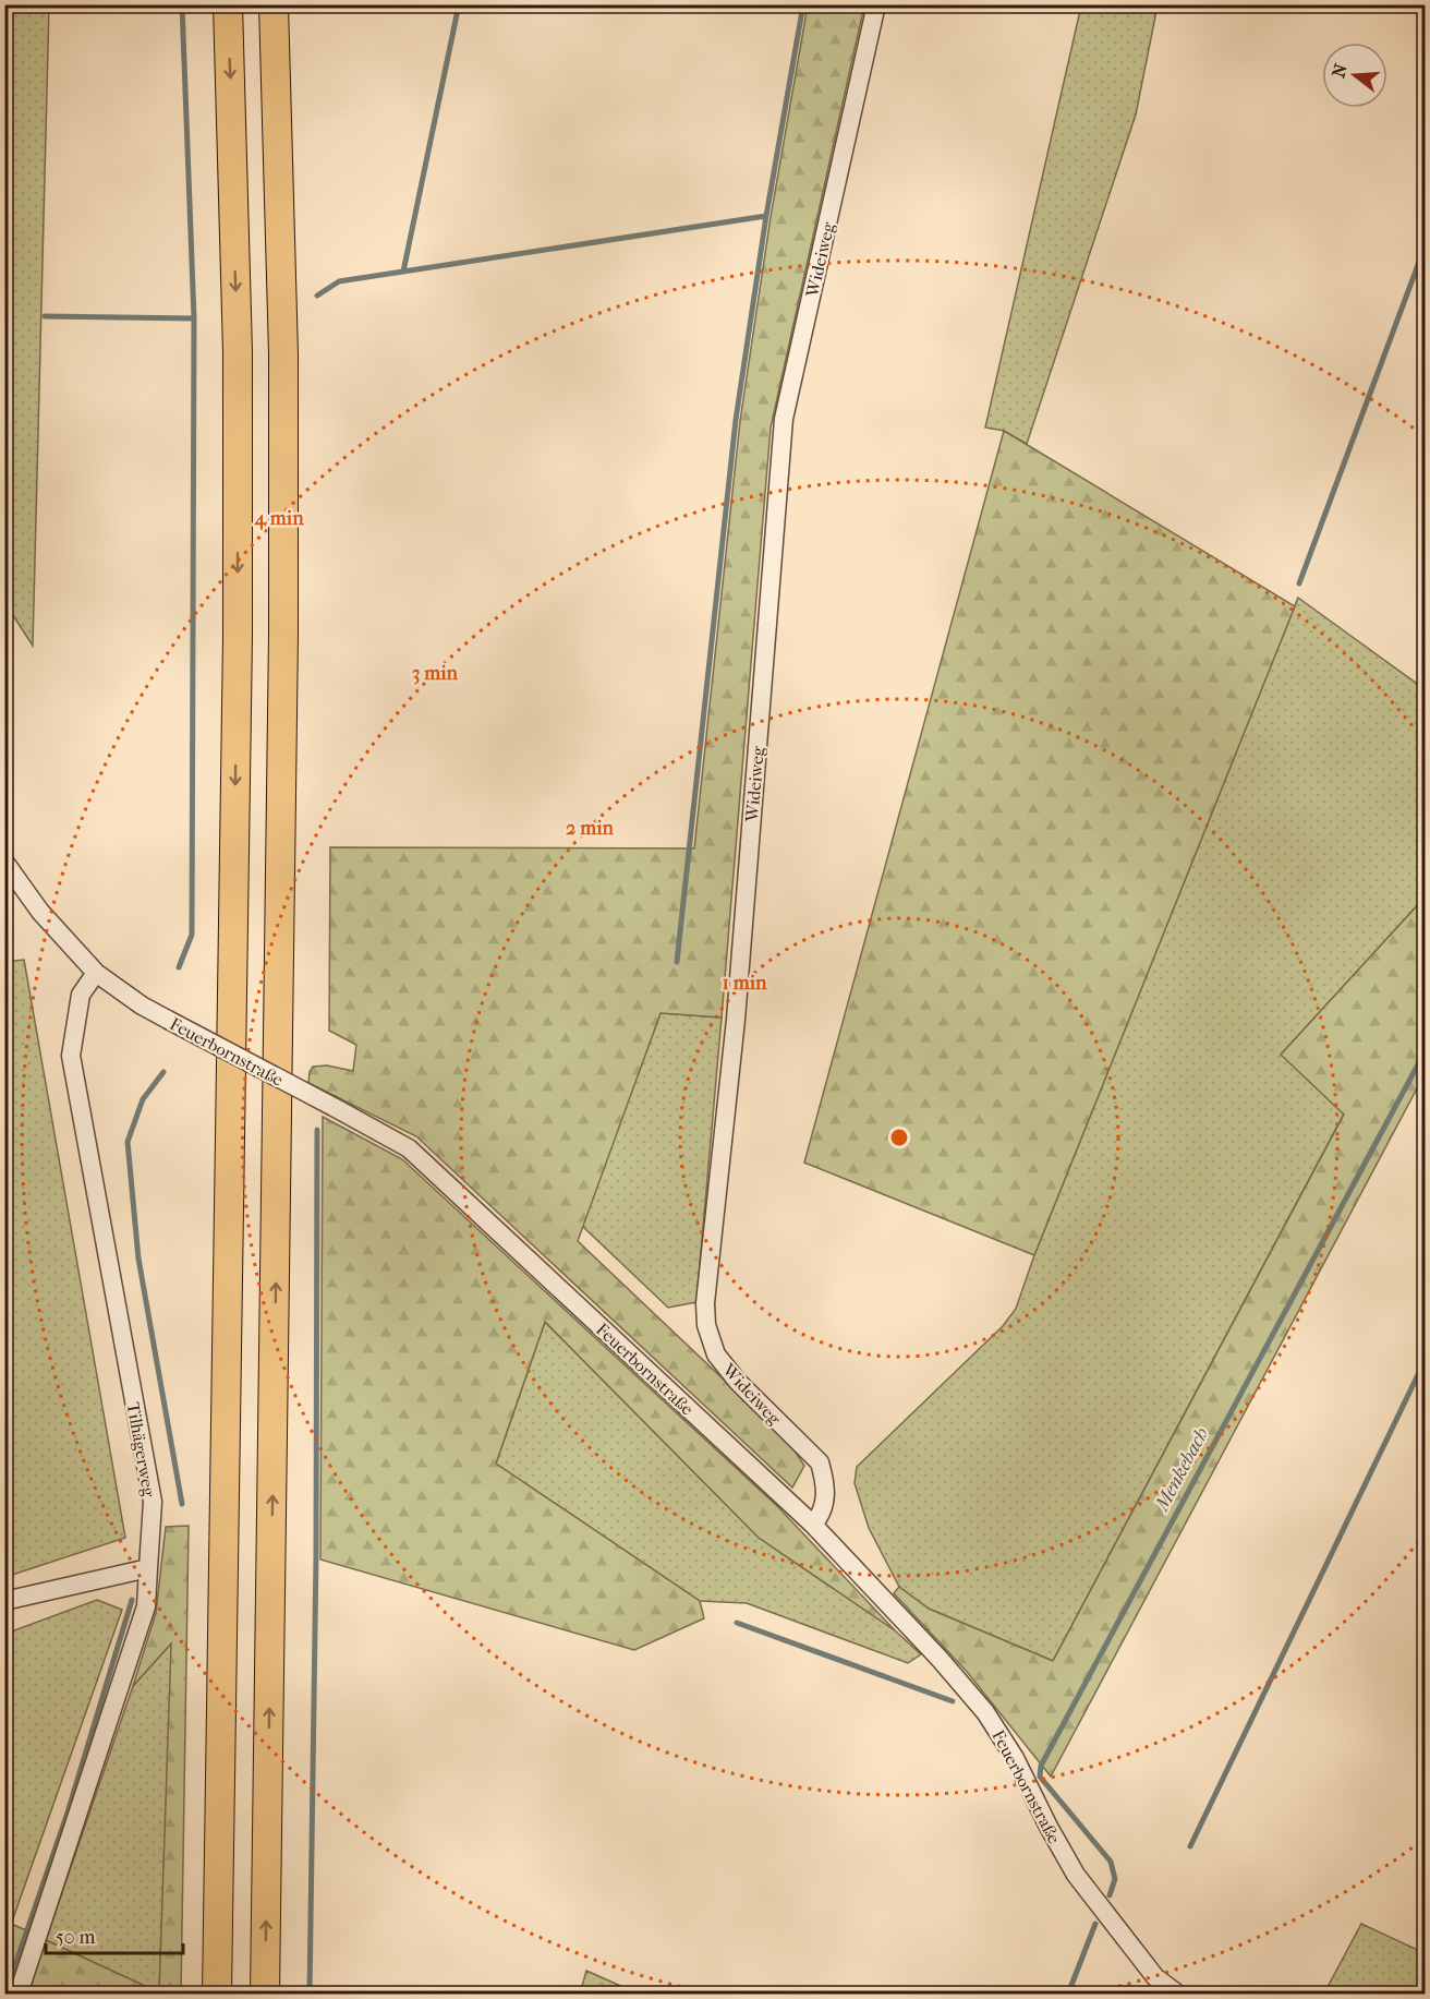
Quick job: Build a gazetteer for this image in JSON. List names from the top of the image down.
{
  "streets": {
    "street": ["Wideiweg", "Feuerbornstraße", "Tilhägerweg"]
  },
  "crossings": [
    ["Wideiweg", "Feuerbornstraße"],
    ["Feuerbornstraße", "Tilhägerweg"]
  ],
  "water": ["Menkebach"],
  "scale_bar": "50 m",
  "north": "left",
  "rings": [
    "4 min",
    "3 min",
    "2 min",
    "1 min"
  ]
}
